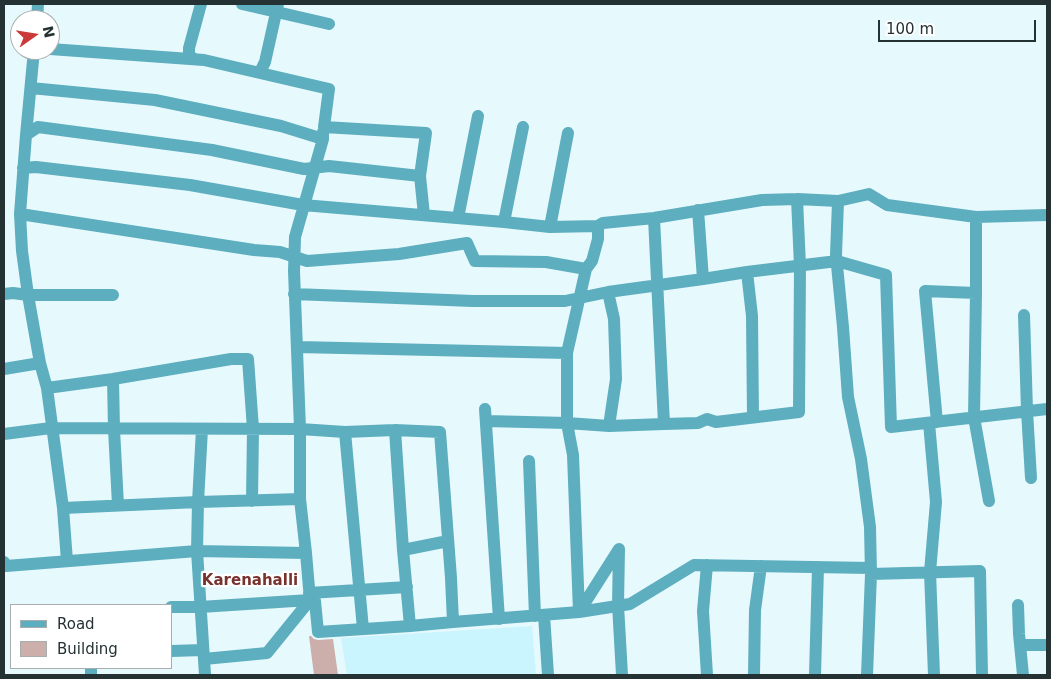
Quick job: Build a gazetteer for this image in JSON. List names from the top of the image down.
{
  "districts": ["Karenahalli"],
  "legend": ["Road", "Building"],
  "scale_bar": "100 m",
  "north": "right"
}
